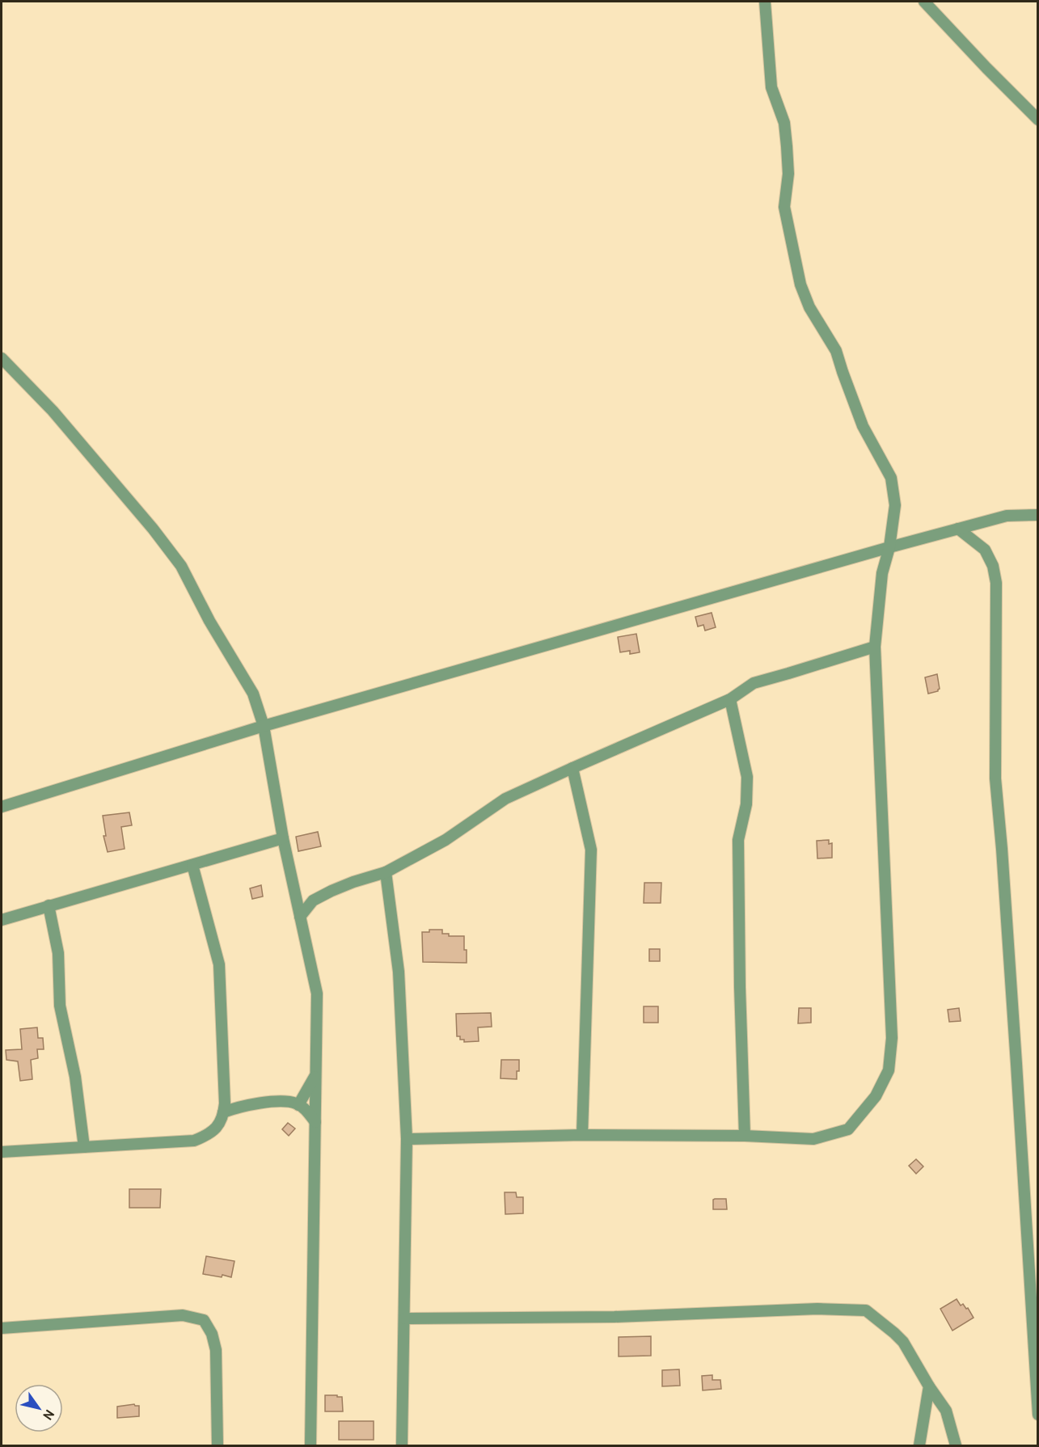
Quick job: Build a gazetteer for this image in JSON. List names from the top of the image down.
{
  "north": "bottom right"
}
